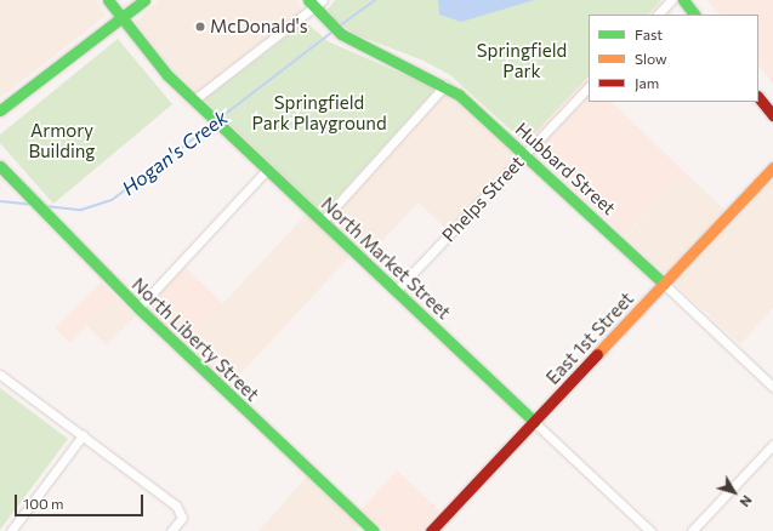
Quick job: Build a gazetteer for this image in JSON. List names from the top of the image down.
{
  "streets": {
    "street": [
      "Hubbard Street",
      "Phelps Street",
      "North Market Street",
      "East 1st Street",
      "North Liberty Street"
    ]
  },
  "crossings": [
    ["Hubbard Street", "Phelps Street"],
    ["Hubbard Street", "East 1st Street"],
    ["Phelps Street", "North Market Street"],
    ["North Market Street", "East 1st Street"]
  ],
  "water": ["Hogan's Creek"],
  "parks": ["Springfield Park", "Springfield Park Playground", "Armory Building"],
  "places": ["McDonald's"],
  "legend": ["Fast", "Slow", "Jam"],
  "scale_bar": "100 m",
  "north": "bottom right"
}
